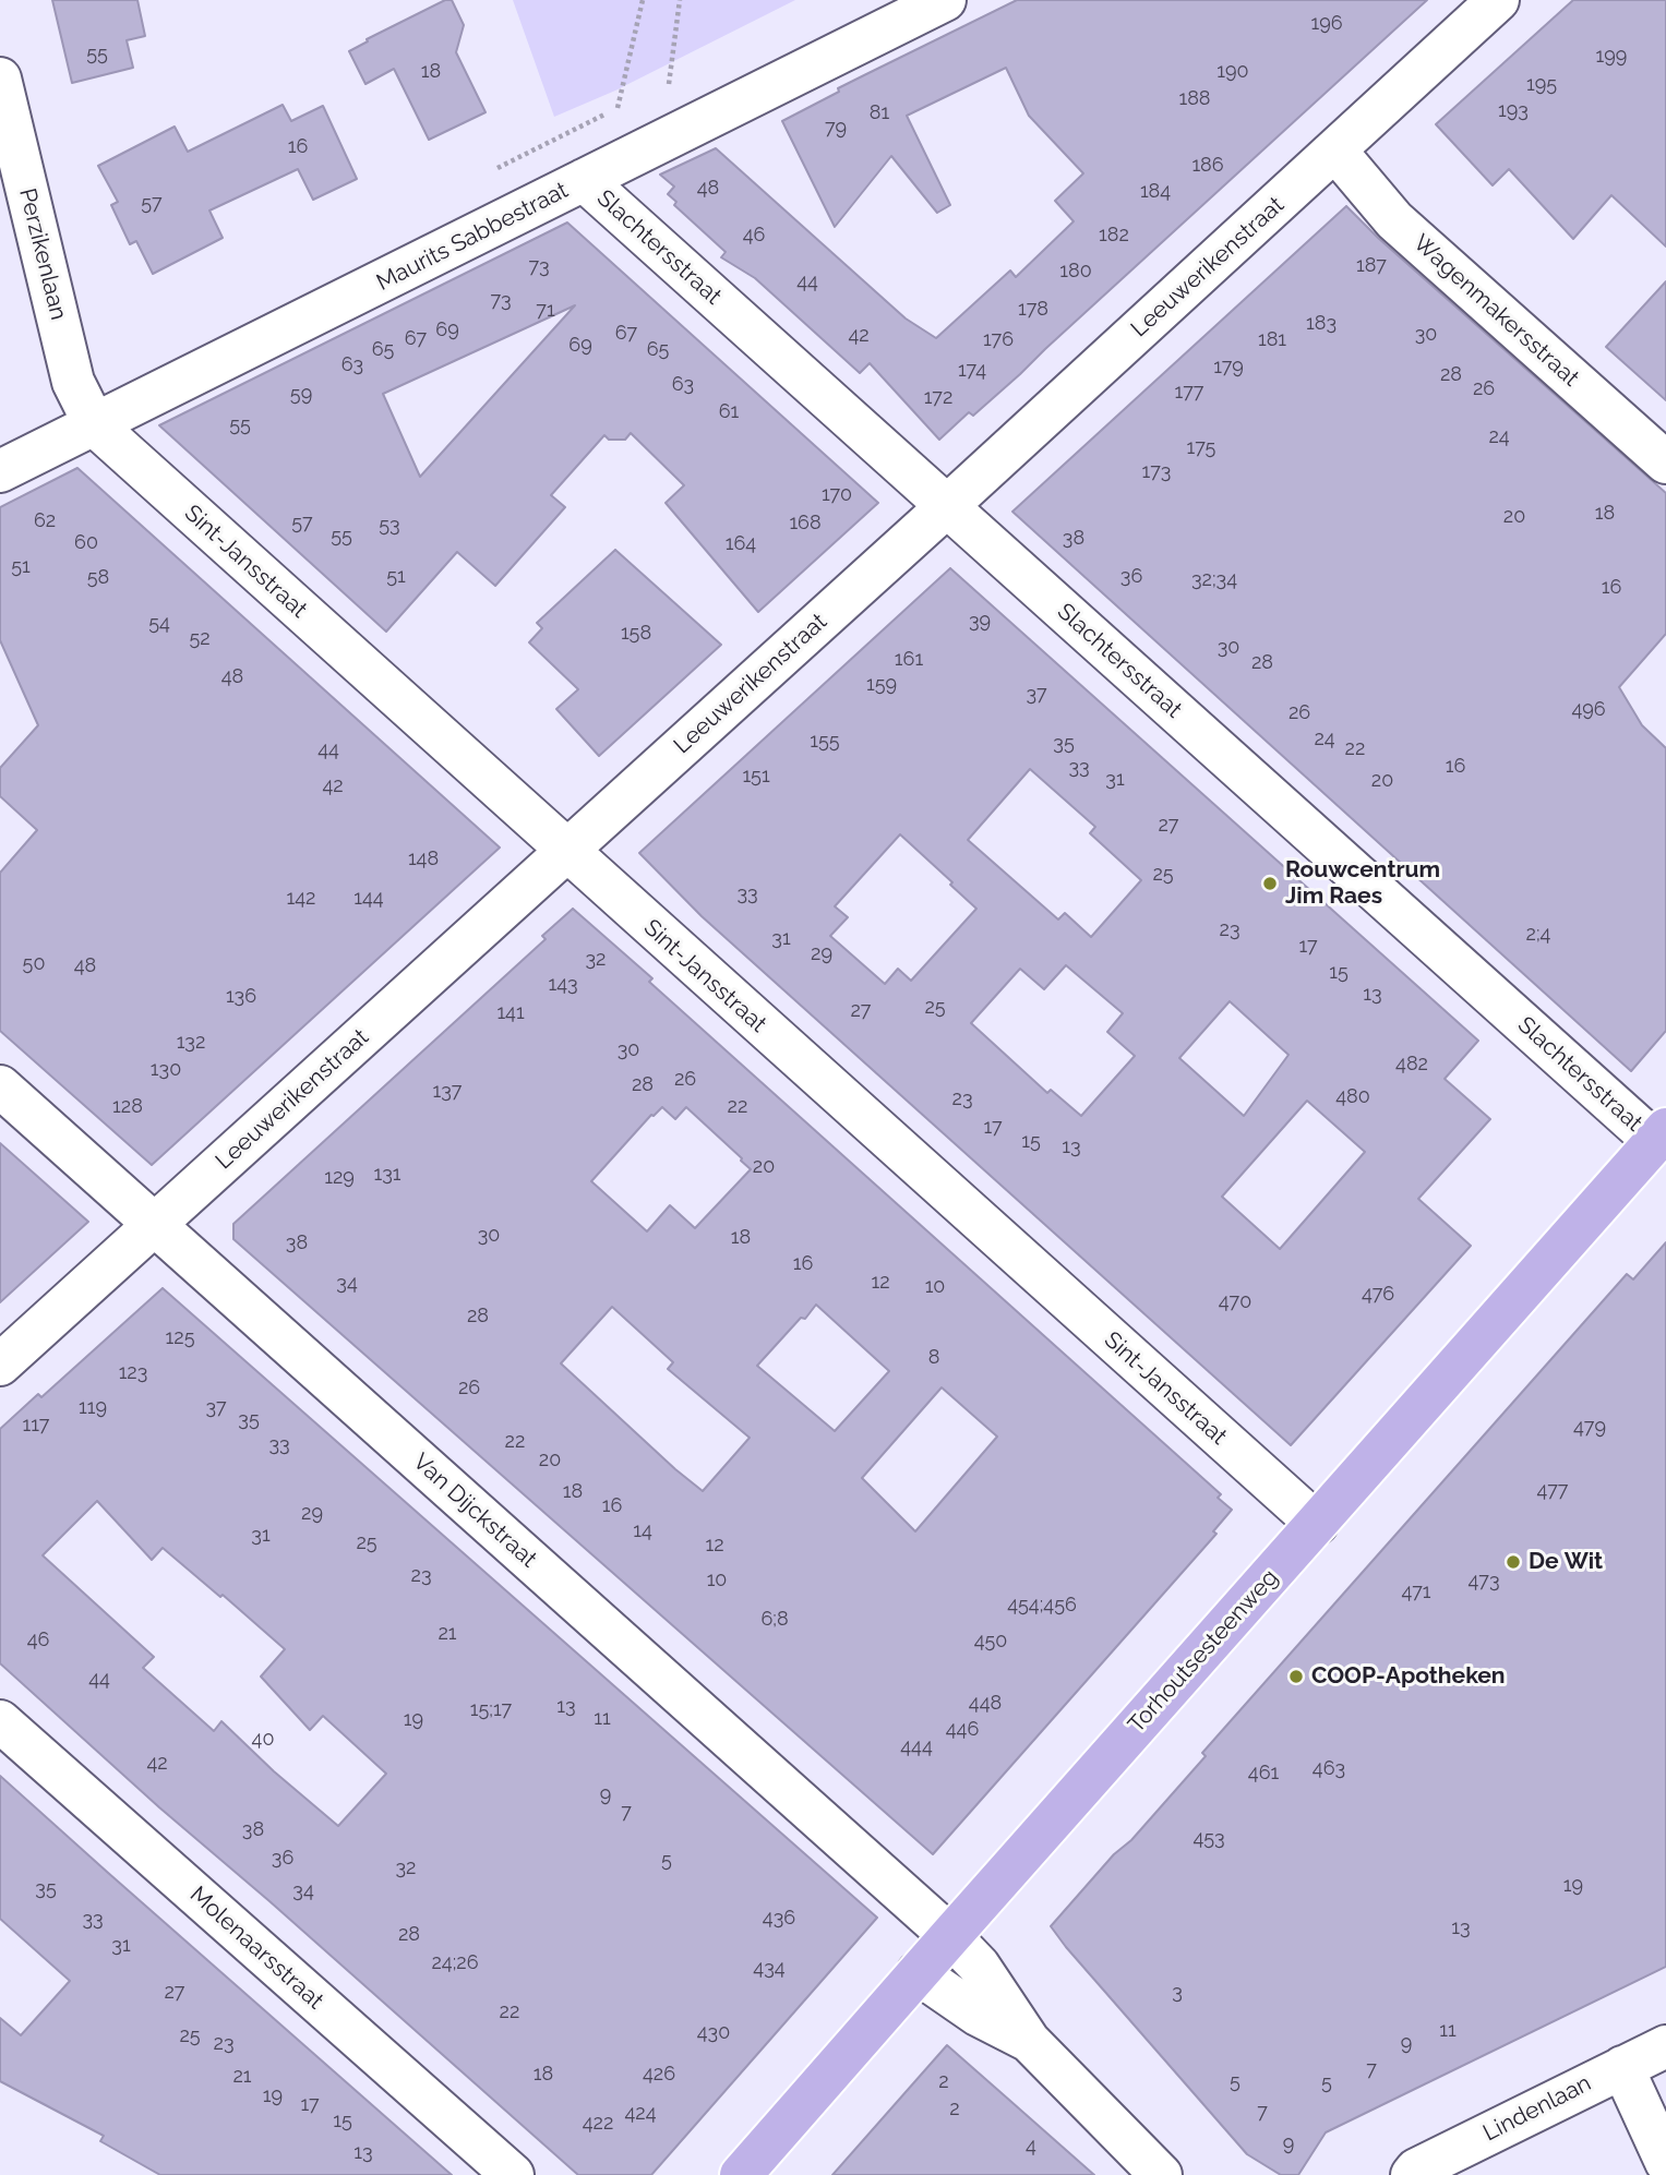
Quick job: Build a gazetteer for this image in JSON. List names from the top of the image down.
{
  "streets": {
    "main road": ["Torhoutsesteenweg"],
    "street": [
      "Maurits Sabbestraat",
      "Slachtersstraat",
      "Perzikenlaan",
      "Leeuwerikenstraat",
      "Wagenmakersstraat",
      "Sint-Jansstraat",
      "Van Dijckstraat",
      "Molenaarsstraat",
      "Lindenlaan"
    ]
  },
  "crossings": [
    ["Maurits Sabbestraat", "Slachtersstraat"],
    ["Maurits Sabbestraat", "Perzikenlaan"],
    ["Maurits Sabbestraat", "Sint-Jansstraat"],
    ["Slachtersstraat", "Leeuwerikenstraat"],
    ["Slachtersstraat", "Torhoutsesteenweg"],
    ["Perzikenlaan", "Sint-Jansstraat"],
    ["Leeuwerikenstraat", "Wagenmakersstraat"],
    ["Leeuwerikenstraat", "Sint-Jansstraat"],
    ["Leeuwerikenstraat", "Van Dijckstraat"],
    ["Sint-Jansstraat", "Torhoutsesteenweg"],
    ["Van Dijckstraat", "Torhoutsesteenweg"]
  ],
  "places": ["Rouwcentrum Jim Raes", "De Wit", "COOP-Apotheken"],
  "house_numbers": [
    "196",
    "55",
    "199",
    "18",
    "190",
    "195",
    "188",
    "193",
    "81",
    "79",
    "16",
    "186",
    "48",
    "184",
    "57",
    "46",
    "182",
    "187",
    "73",
    "180",
    "44",
    "73",
    "178",
    "71",
    "183",
    "69",
    "67",
    "30",
    "42",
    "67",
    "176",
    "181",
    "69",
    "65",
    "65",
    "63",
    "179",
    "174",
    "28",
    "63",
    "26",
    "177",
    "59",
    "172",
    "61",
    "55",
    "24",
    "175",
    "173",
    "170",
    "18",
    "20",
    "62",
    "57",
    "168",
    "53",
    "55",
    "38",
    "60",
    "164",
    "51",
    "51",
    "36",
    "58",
    "32;34",
    "16",
    "39",
    "54",
    "158",
    "52",
    "30",
    "161",
    "28",
    "48",
    "159",
    "37",
    "496",
    "26",
    "24",
    "155",
    "35",
    "22",
    "44",
    "16",
    "33",
    "151",
    "31",
    "20",
    "42",
    "27",
    "148",
    "25",
    "33",
    "142",
    "144",
    "23",
    "2;4",
    "31",
    "17",
    "29",
    "32",
    "50",
    "48",
    "15",
    "143",
    "13",
    "136",
    "25",
    "27",
    "141",
    "132",
    "30",
    "482",
    "130",
    "26",
    "28",
    "137",
    "480",
    "23",
    "128",
    "22",
    "17",
    "15",
    "13",
    "20",
    "131",
    "129",
    "30",
    "18",
    "38",
    "16",
    "12",
    "34",
    "10",
    "476",
    "470",
    "28",
    "125",
    "8",
    "123",
    "26",
    "119",
    "37",
    "35",
    "117",
    "479",
    "22",
    "33",
    "20",
    "477",
    "18",
    "16",
    "29",
    "14",
    "31",
    "25",
    "12",
    "23",
    "10",
    "473",
    "471",
    "454;456",
    "6;8",
    "21",
    "46",
    "450",
    "44",
    "448",
    "13",
    "15;17",
    "11",
    "19",
    "446",
    "40",
    "444",
    "42",
    "463",
    "461",
    "9",
    "7",
    "38",
    "453",
    "36",
    "5",
    "32",
    "19",
    "35",
    "34",
    "436",
    "33",
    "13",
    "28",
    "31",
    "24;26",
    "434",
    "27",
    "3",
    "22",
    "11",
    "430",
    "25",
    "23",
    "9",
    "7",
    "18",
    "426",
    "21",
    "2",
    "5",
    "5",
    "19",
    "17",
    "2",
    "7",
    "424",
    "15",
    "422",
    "9",
    "4",
    "13"
  ]
}
